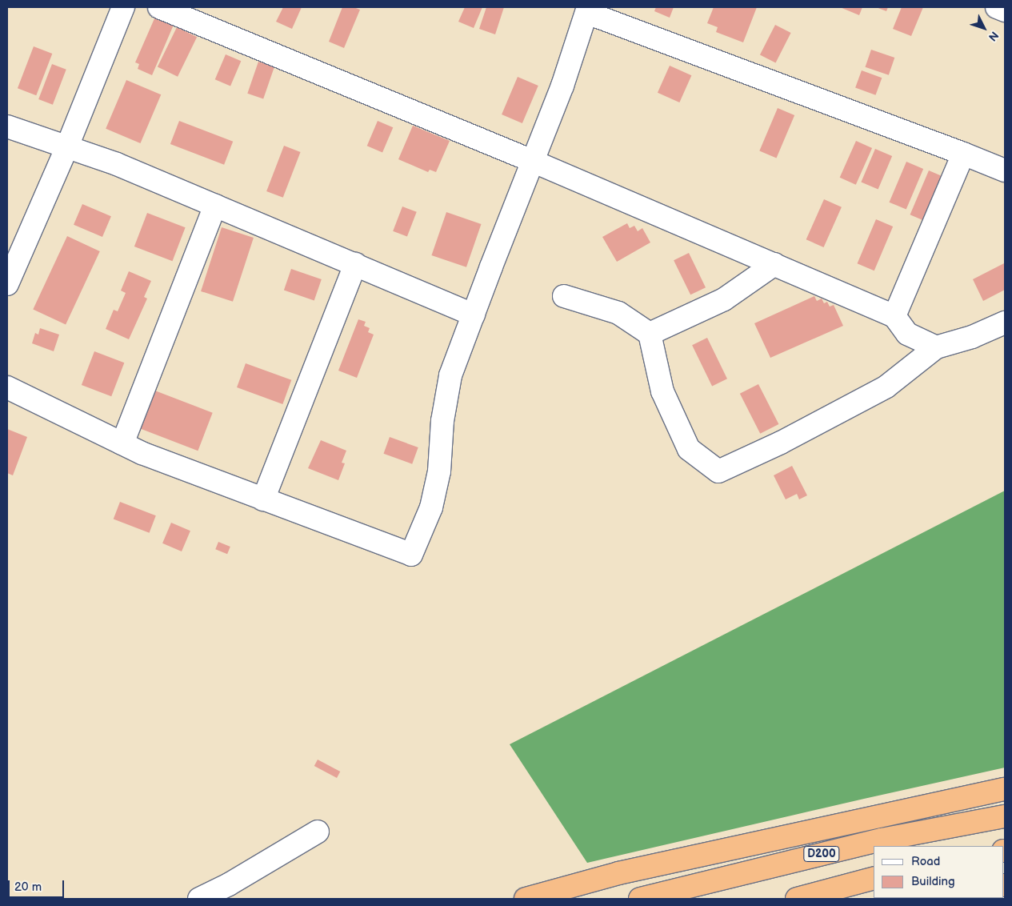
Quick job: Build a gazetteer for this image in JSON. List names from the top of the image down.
{
  "streets": {
    "highway": ["D200"]
  },
  "legend": ["Road", "Building"],
  "scale_bar": "20 m",
  "north": "bottom right"
}
